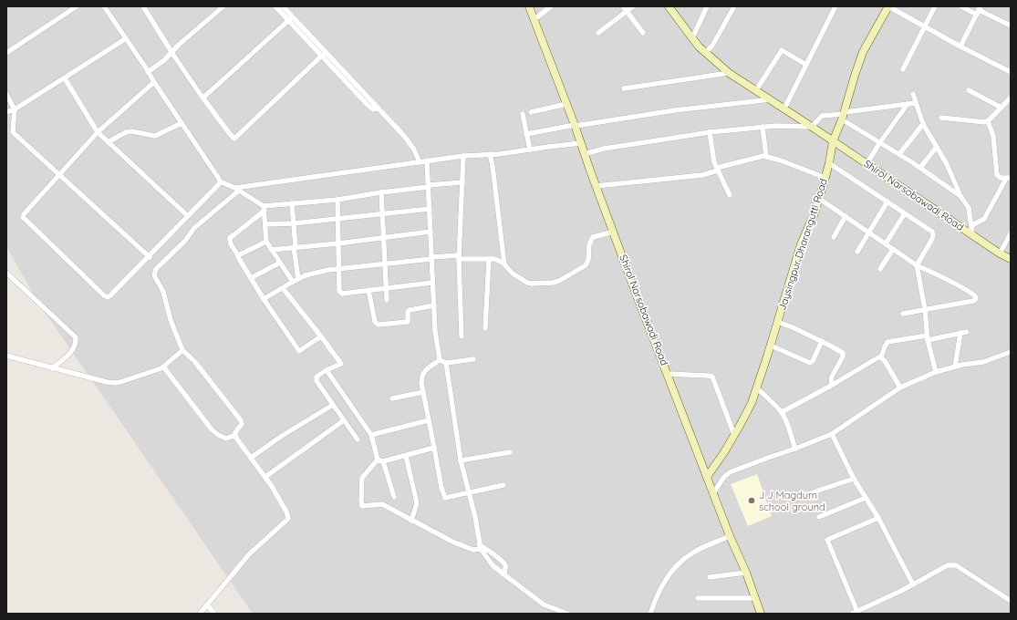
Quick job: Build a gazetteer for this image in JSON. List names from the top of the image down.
{
  "streets": {
    "main road": ["Shirol Narsobawadi Road", "Jaysingpur Dharangutti Road"]
  },
  "crossings": [
    ["Shirol Narsobawadi Road", "Jaysingpur Dharangutti Road"]
  ],
  "places": ["J J Magdum school ground"]
}
